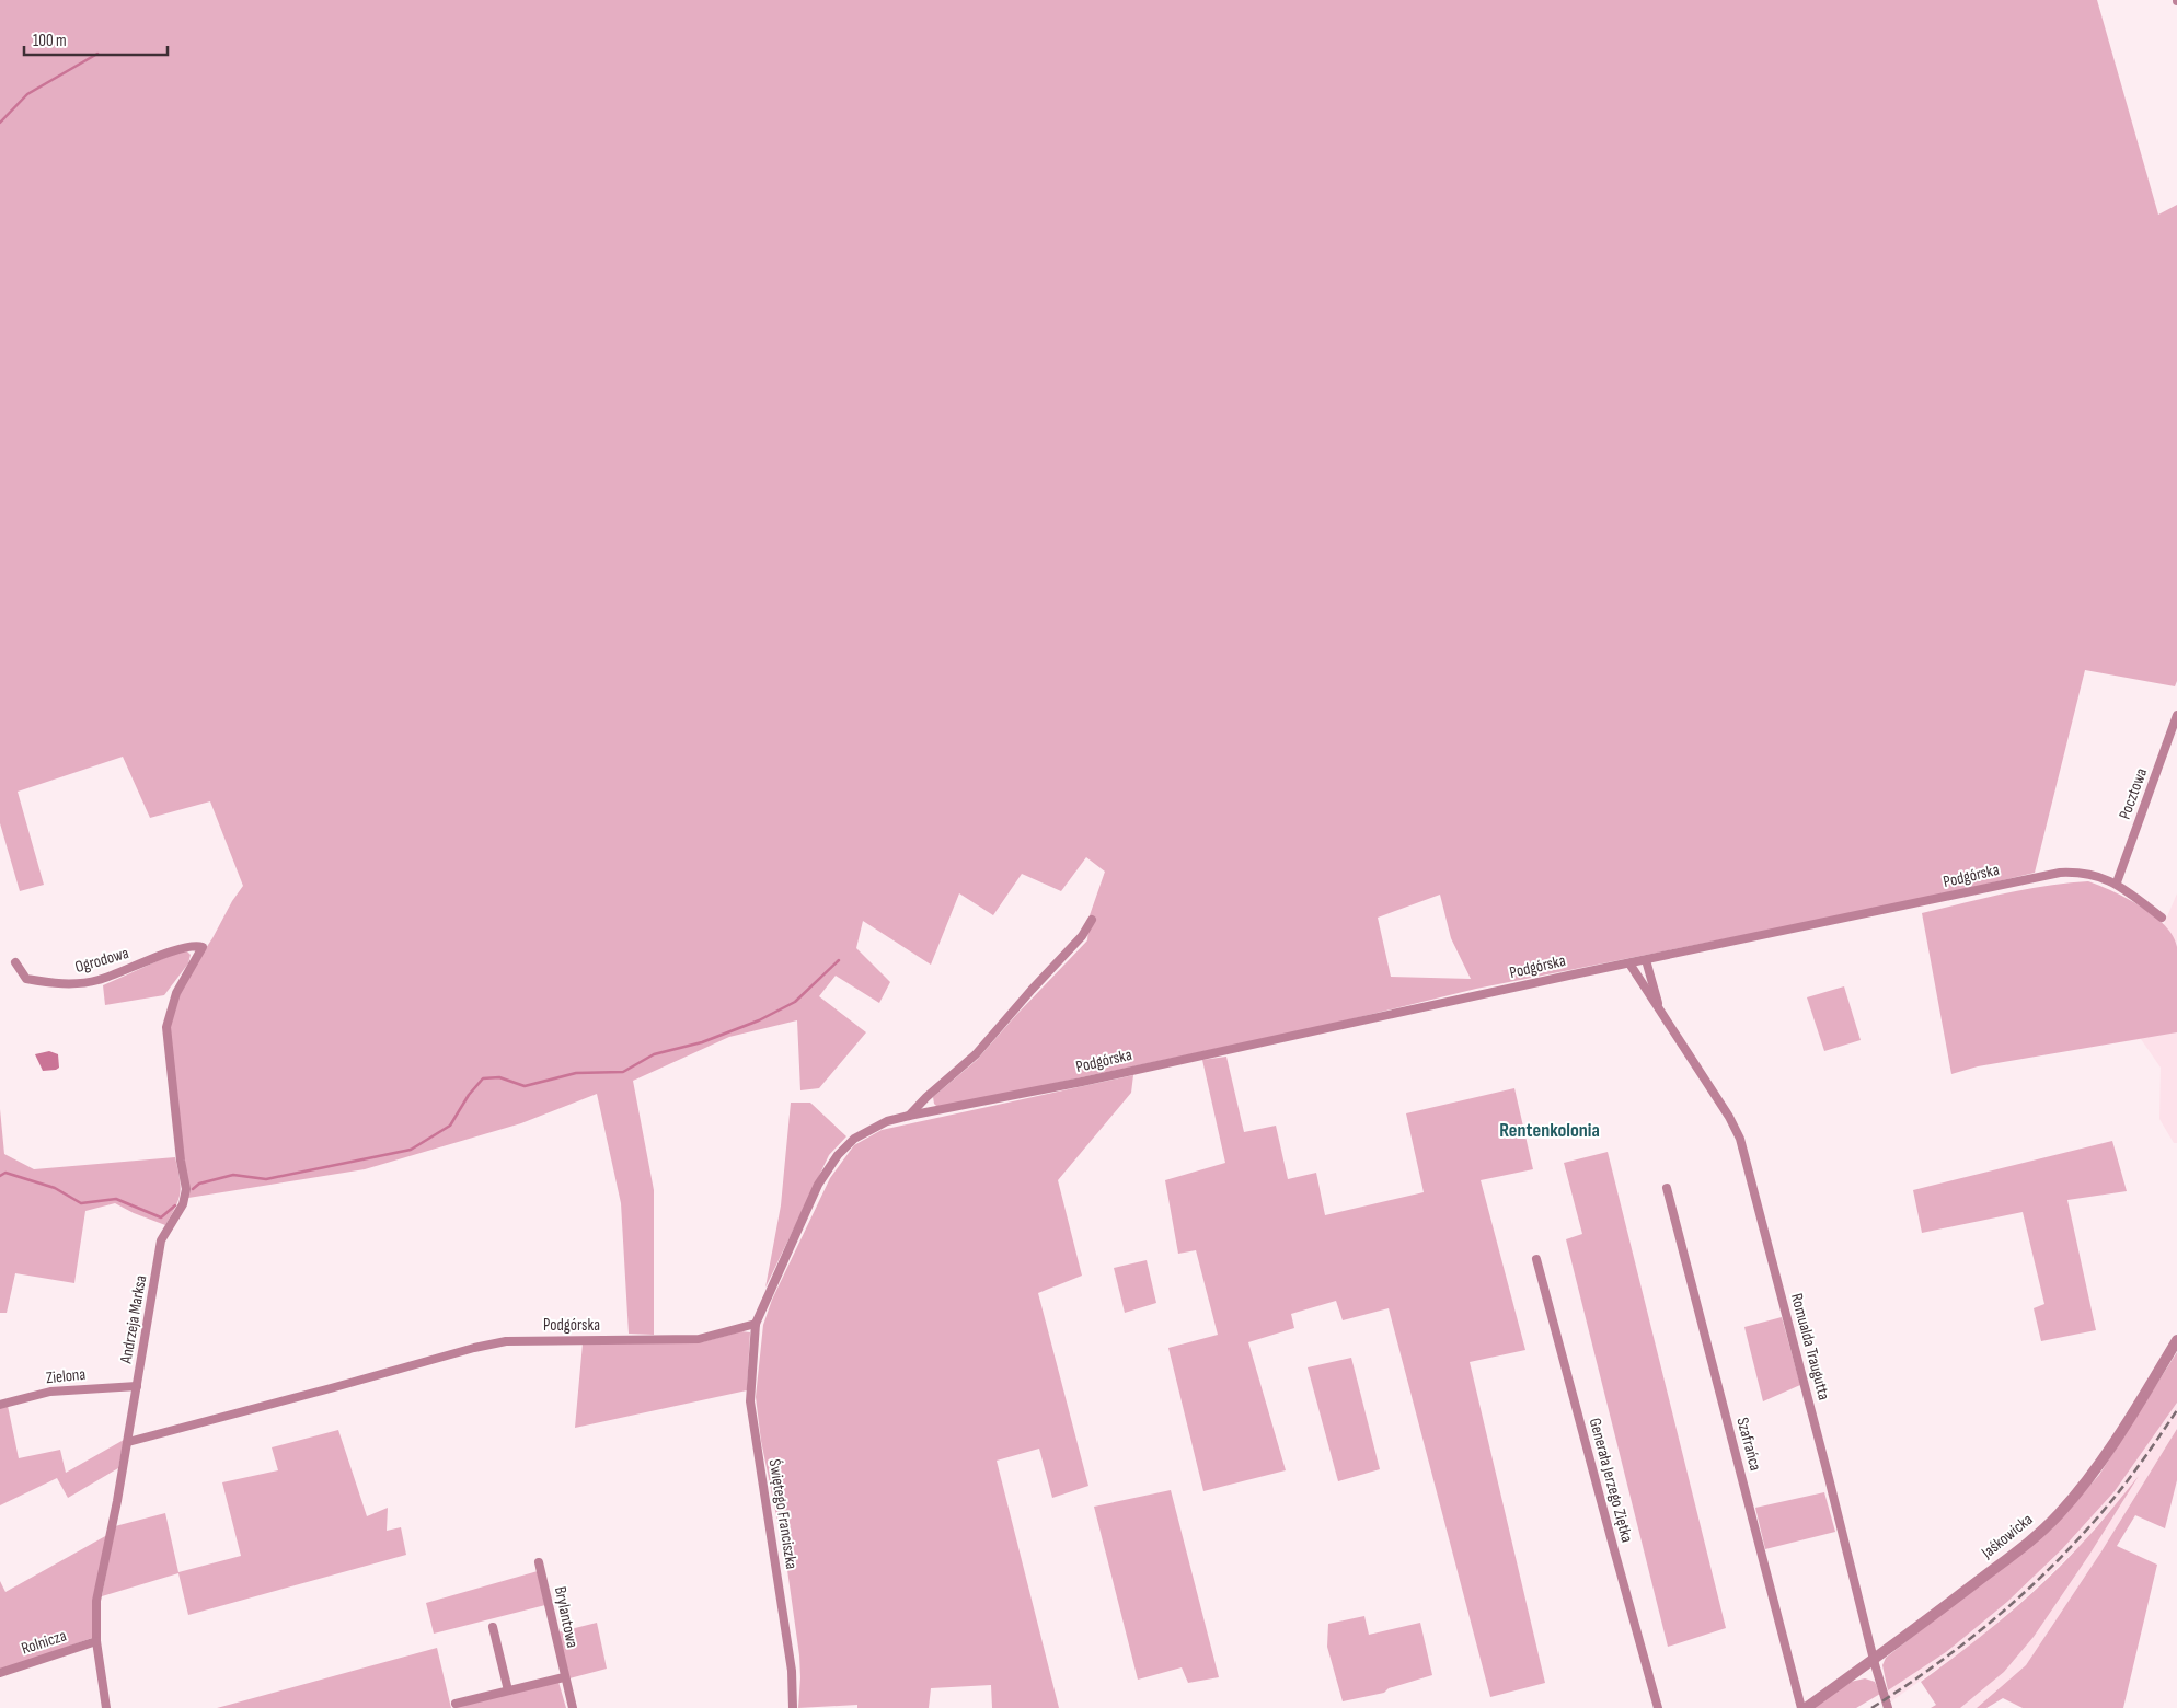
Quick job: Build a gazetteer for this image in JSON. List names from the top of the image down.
{
  "streets": {
    "street": [
      "Pocztowa",
      "Podgórska",
      "Ogrodowa",
      "Andrzeja Marksa",
      "Romualda Traugutta",
      "Zielona",
      "Szafrańca",
      "Generała Jerzego Ziętka",
      "Świętego Franciszka",
      "Jaśkowicka",
      "Brylantowa",
      "Rolnicza"
    ]
  },
  "crossings": [
    ["Pocztowa", "Podgórska"],
    ["Podgórska", "Andrzeja Marksa"],
    ["Podgórska", "Romualda Traugutta"],
    ["Podgórska", "Świętego Franciszka"],
    ["Ogrodowa", "Andrzeja Marksa"],
    ["Andrzeja Marksa", "Zielona"],
    ["Andrzeja Marksa", "Rolnicza"],
    ["Romualda Traugutta", "Jaśkowicka"]
  ],
  "districts": ["Rentenkolonia"],
  "scale_bar": "100 m"
}
